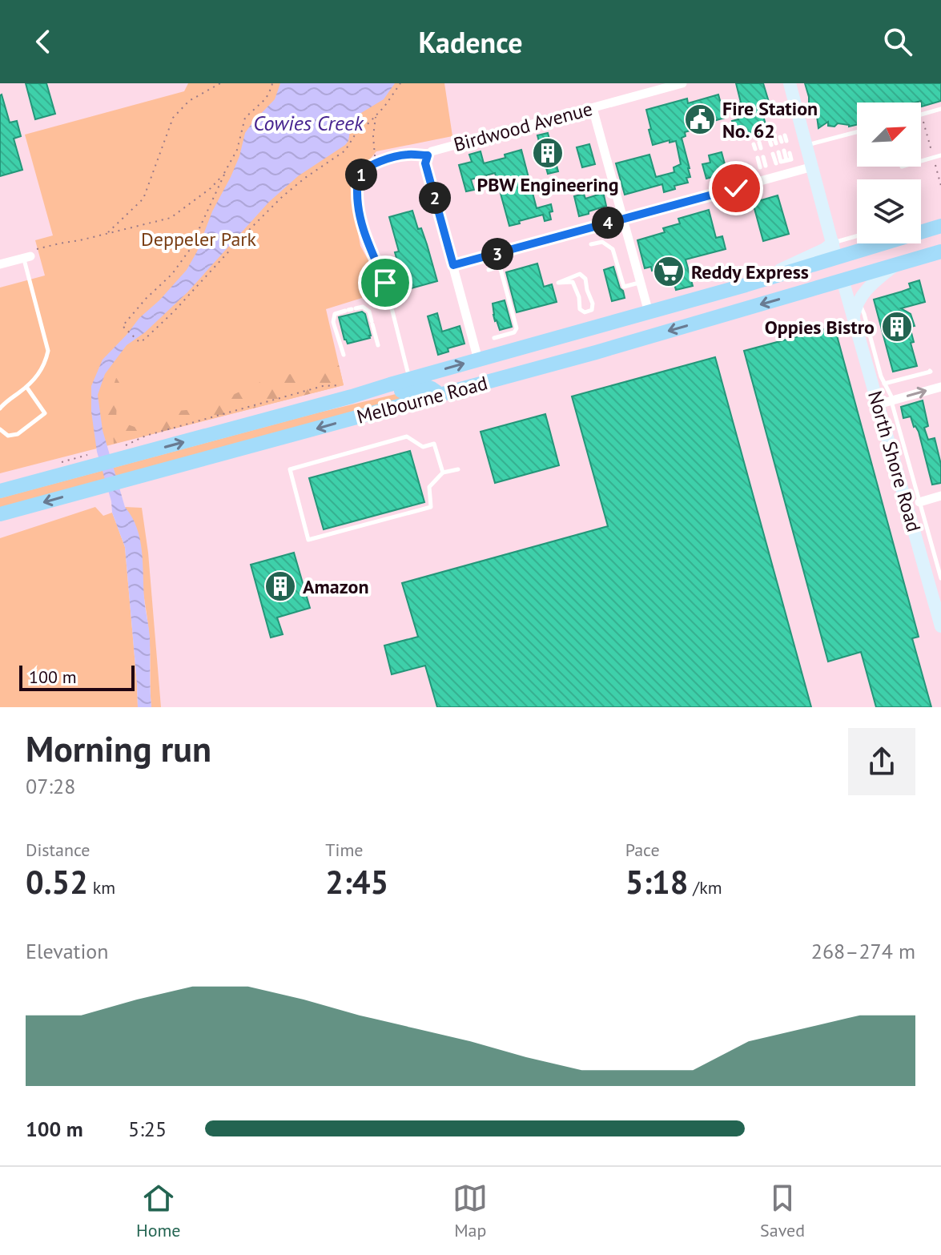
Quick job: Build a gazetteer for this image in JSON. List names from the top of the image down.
{
  "streets": {
    "highway": ["Melbourne Road"],
    "main road": ["North Shore Road"],
    "street": ["Birdwood Avenue"]
  },
  "crossings": [
    ["Birdwood Avenue", "Melbourne Road"],
    ["Melbourne Road", "North Shore Road"]
  ],
  "water": ["Cowies Creek"],
  "parks": ["Deppeler Park"],
  "places": {
    "public building": ["Fire Station No. 62"],
    "building": ["PBW Engineering", "Oppies Bistro", "Amazon"],
    "supermarket": ["Reddy Express"]
  },
  "scale_bar": "100 m",
  "north": "top right",
  "page": {
    "header": "Kadence",
    "pins": [
      "1",
      "2",
      "4",
      "3"
    ],
    "scale": "100 m",
    "heading": ["Morning run", "07:28"],
    "stats": [
      ["Distance", "0.52 km"],
      ["Time", "2:45"],
      ["Pace", "5:18 /km"]
    ],
    "chart": ["Elevation", "268–274 m"],
    "list": [
      {
        "name": "100 m",
        "note": "5:25"
      }
    ],
    "tabs": ["Home", "Map", "Saved"]
  }
}
